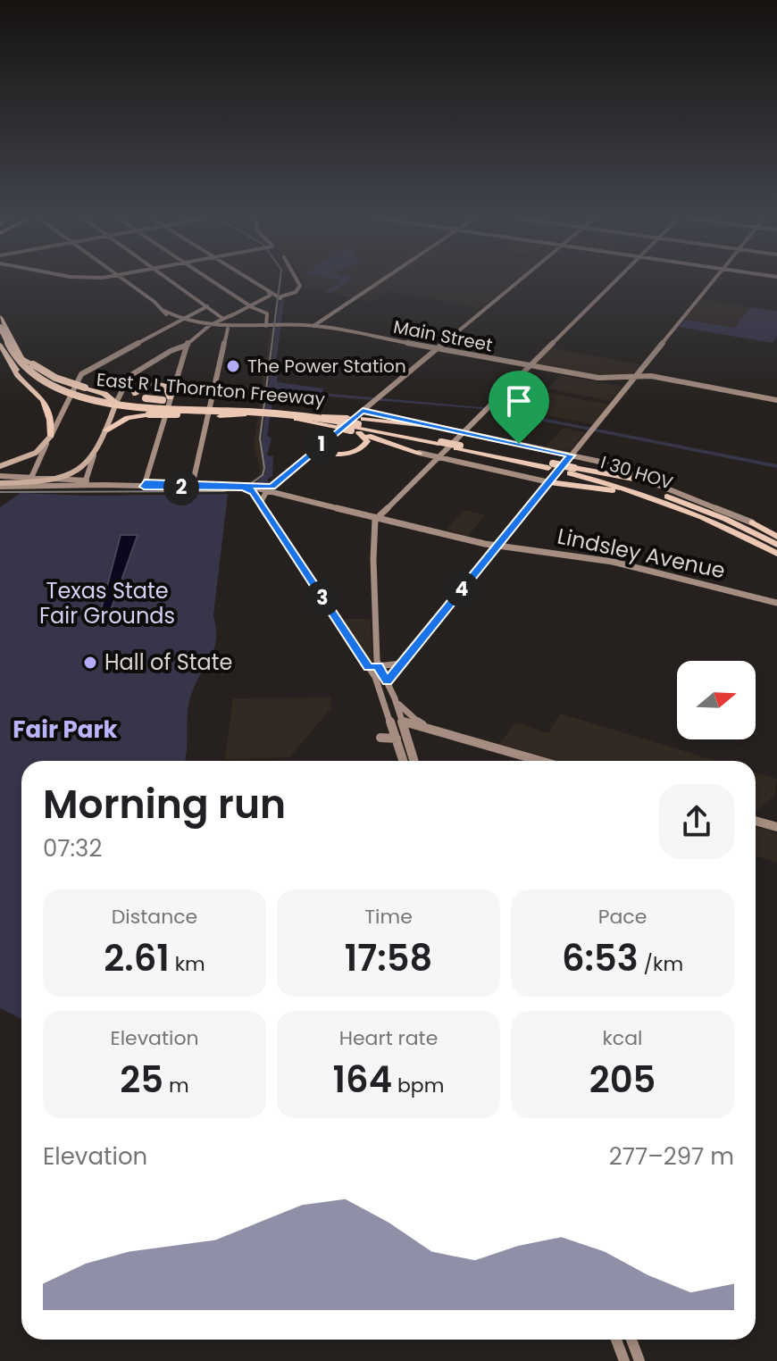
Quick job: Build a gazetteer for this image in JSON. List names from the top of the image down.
{
  "streets": {
    "highway": ["East R L Thornton Freeway", "I 30 HOV"],
    "main road": ["Main Street", "Lindsley Avenue"]
  },
  "crossings": [
    ["East R L Thornton Freeway", "I 30 HOV"]
  ],
  "districts": ["Fair Park"],
  "parks": ["Texas State Fair Grounds"],
  "places": ["The Power Station", "Hall of State"],
  "north": "right",
  "page": {
    "pins": [
      "1",
      "2",
      "4",
      "3"
    ],
    "heading": ["Morning run", "07:32"],
    "stats": [
      ["Distance", "2.61 km"],
      ["Time", "17:58"],
      ["Pace", "6:53 /km"],
      ["Elevation", "25 m"],
      ["Heart rate", "164 bpm"],
      ["kcal", "205"]
    ],
    "chart": ["Elevation", "277–297 m"]
  }
}
